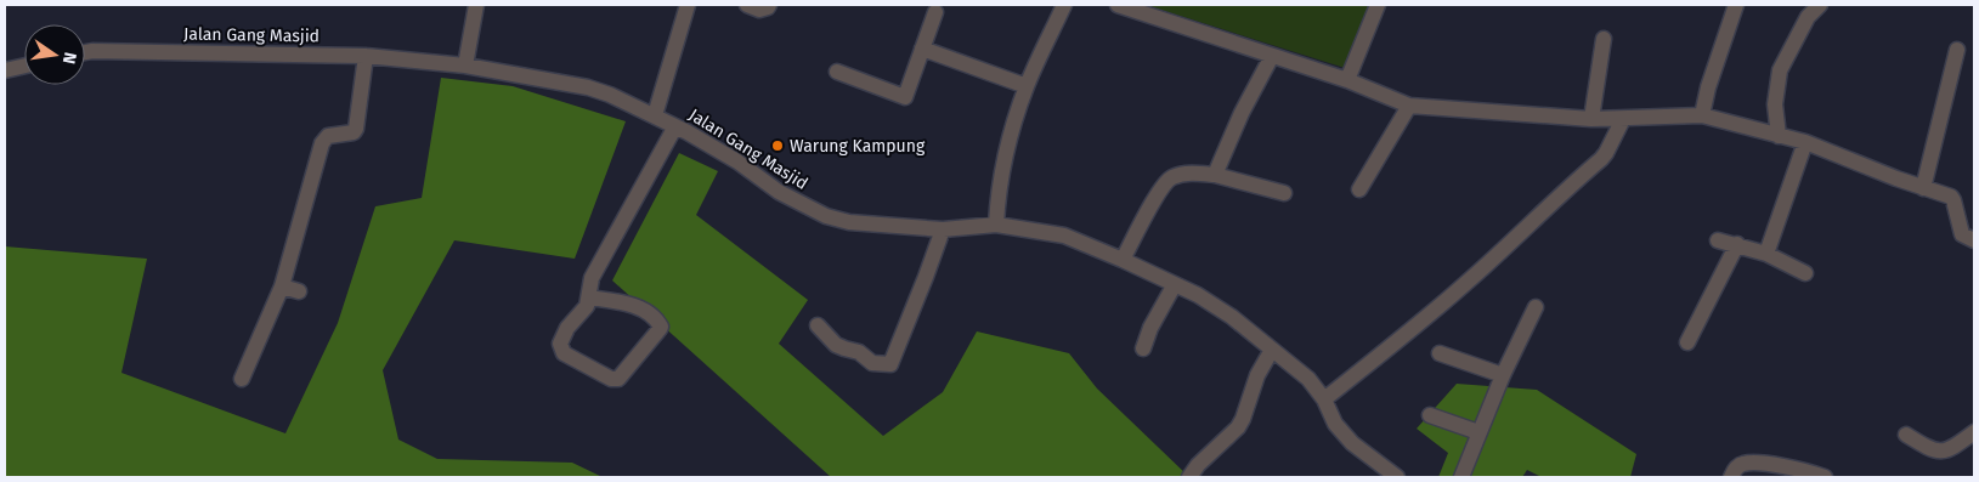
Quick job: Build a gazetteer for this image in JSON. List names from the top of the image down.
{
  "streets": {
    "street": ["Jalan Gang Masjid"]
  },
  "places": ["Warung Kampung"],
  "north": "right"
}
